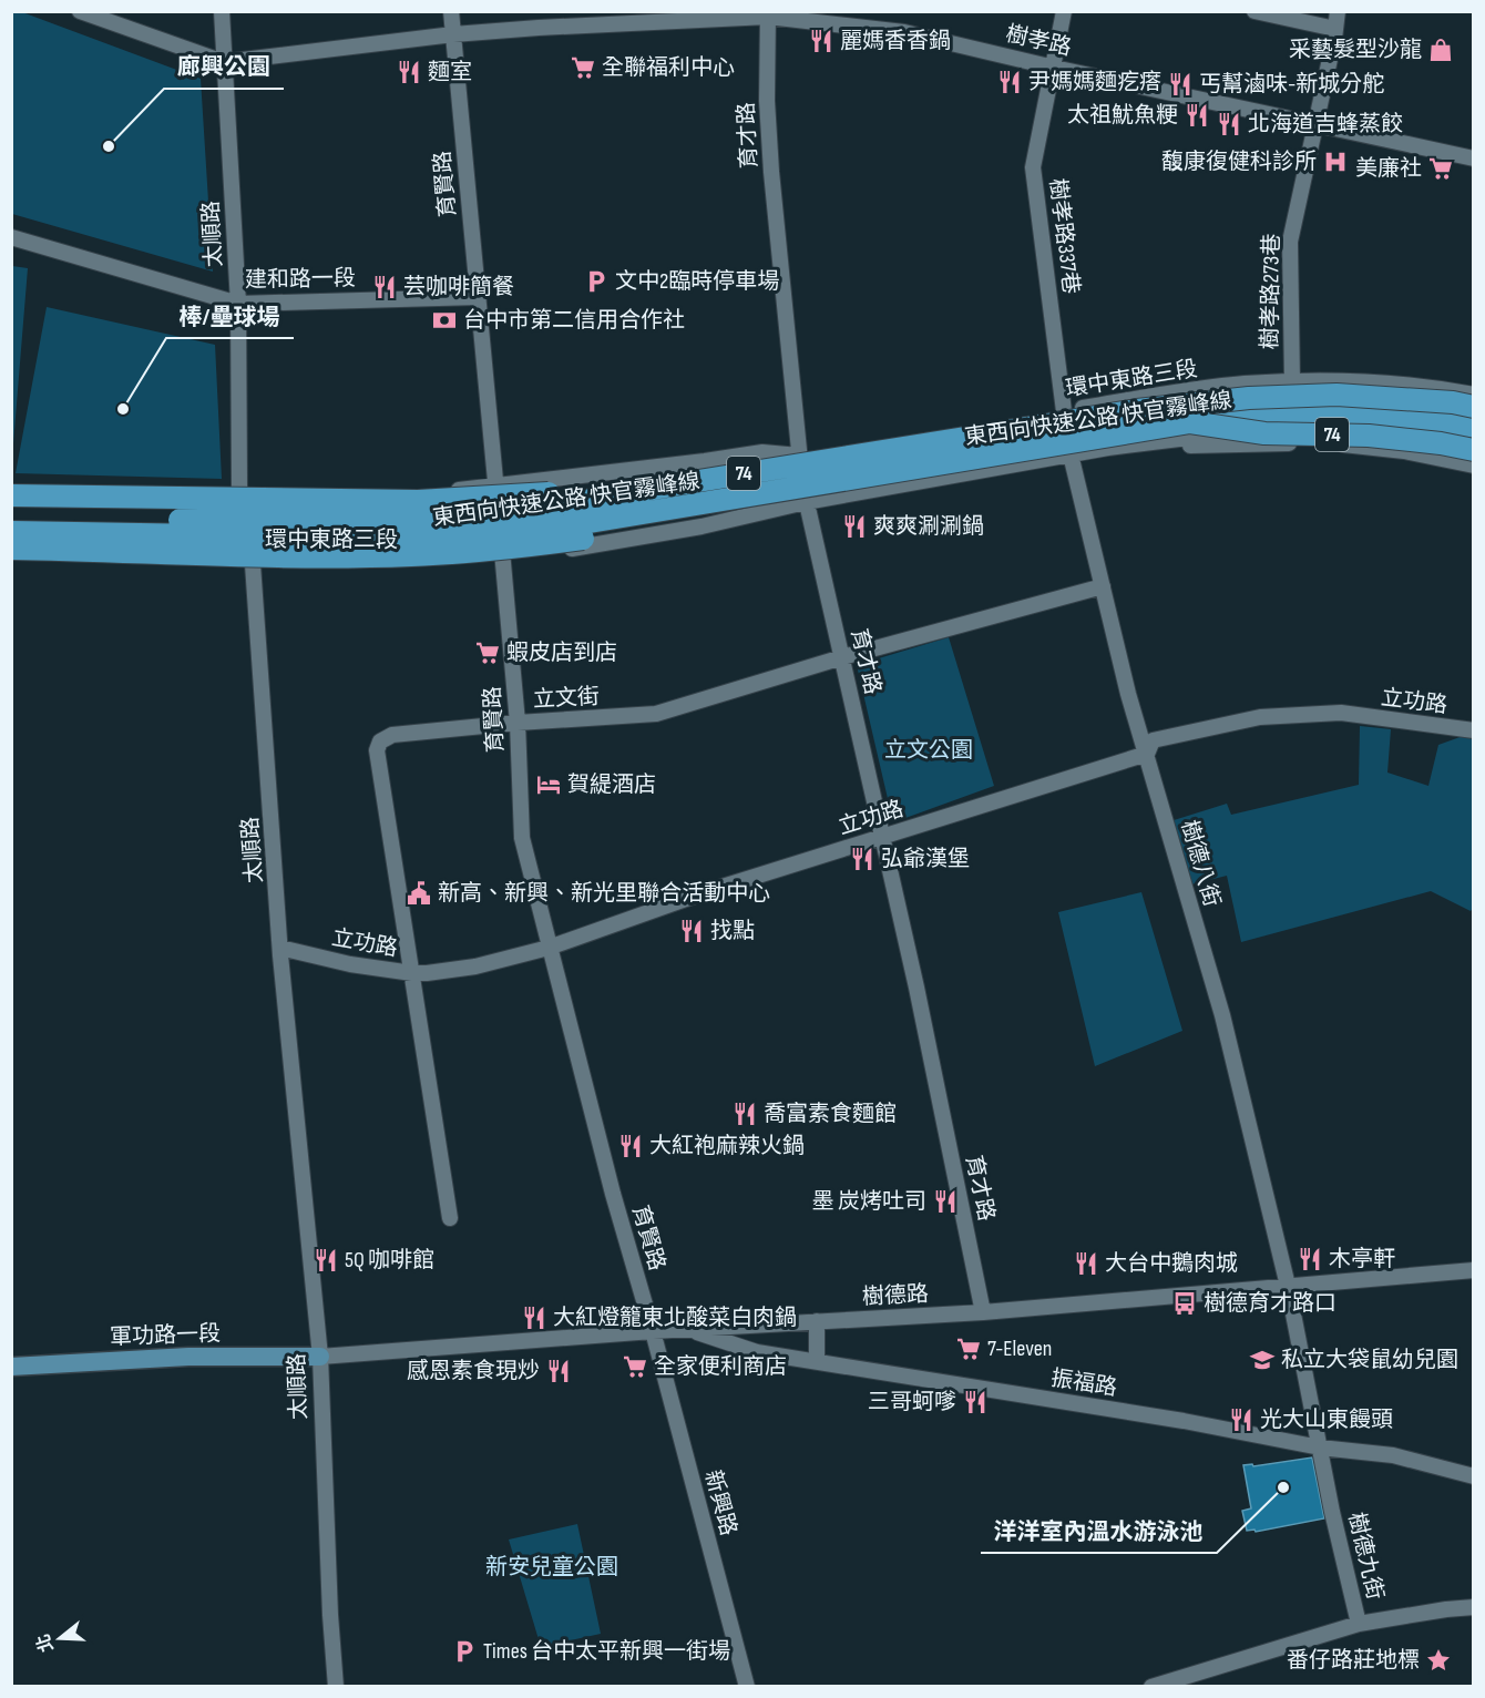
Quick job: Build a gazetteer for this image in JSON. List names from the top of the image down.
{
  "streets": {
    "highway": ["東西向快速公路 快官霧峰線", "74"],
    "main road": ["軍功路一段"],
    "street": [
      "樹孝路",
      "育才路",
      "育賢路",
      "太順路",
      "樹孝路337巷",
      "建和路一段",
      "樹孝路273巷",
      "環中東路三段",
      "立文街",
      "立功路",
      "樹德八街",
      "樹德路",
      "振福路",
      "新興路",
      "樹德九街"
    ]
  },
  "crossings": [
    ["樹孝路", "育才路"],
    ["樹孝路", "育賢路"],
    ["樹孝路", "太順路"],
    ["樹孝路", "樹孝路337巷"],
    ["樹孝路", "樹孝路273巷"],
    ["育才路", "環中東路三段"],
    ["育才路", "立文街"],
    ["育才路", "立功路"],
    ["育才路", "樹德路"],
    ["育賢路", "建和路一段"],
    ["育賢路", "環中東路三段"],
    ["育賢路", "立文街"],
    ["育賢路", "立功路"],
    ["育賢路", "樹德路"],
    ["育賢路", "新興路"],
    ["太順路", "建和路一段"],
    ["太順路", "環中東路三段"],
    ["太順路", "立功路"],
    ["太順路", "樹德路"],
    ["太順路", "軍功路一段"],
    ["樹孝路337巷", "環中東路三段"],
    ["樹孝路273巷", "環中東路三段"],
    ["環中東路三段", "樹德八街"],
    ["東西向快速公路 快官霧峰線", "74"],
    ["立文街", "立功路"],
    ["立文街", "樹德八街"],
    ["立功路", "樹德八街"],
    ["樹德八街", "樹德路"],
    ["樹德八街", "樹德九街"],
    ["樹德路", "軍功路一段"],
    ["樹德路", "振福路"],
    ["樹德路", "新興路"],
    ["樹德路", "樹德九街"],
    ["振福路", "樹德九街"]
  ],
  "parks": ["立文公園", "新安兒童公園"],
  "places": {
    "restaurant": [
      "麗媽香香鍋",
      "麵室",
      "尹媽媽麵疙瘩",
      "丐幫滷味-新城分舵",
      "太祖魷魚粳",
      "北海道吉蜂蒸餃",
      "芸咖啡簡餐",
      "爽爽涮涮鍋",
      "弘爺漢堡",
      "找點",
      "喬富素食麵館",
      "大紅袍麻辣火鍋",
      "墨 炭烤吐司",
      "木亭軒",
      "5Q 咖啡館",
      "大台中鵝肉城",
      "大紅燈籠東北酸菜白肉鍋",
      "感恩素食現炒",
      "三哥蚵嗲",
      "光大山東饅頭"
    ],
    "shop": ["采藝髮型沙龍"],
    "supermarket": [
      "全聯福利中心",
      "美廉社",
      "蝦皮店到店",
      "7-Eleven",
      "全家便利商店"
    ],
    "other": ["廊興公園", "棒/壘球場", "洋洋室內溫水游泳池"],
    "hospital": ["馥康復健科診所"],
    "parking": ["文中2臨時停車場", "Times 台中太平新興一街場"],
    "bank": ["台中市第二信用合作社"],
    "hotel": ["賀緹酒店"],
    "public building": ["新高、新興、新光里聯合活動中心"],
    "bus stop": ["樹德育才路口"],
    "school or university": ["私立大袋鼠幼兒園"],
    "place": ["番仔路莊地標"]
  },
  "north": "left"
}
